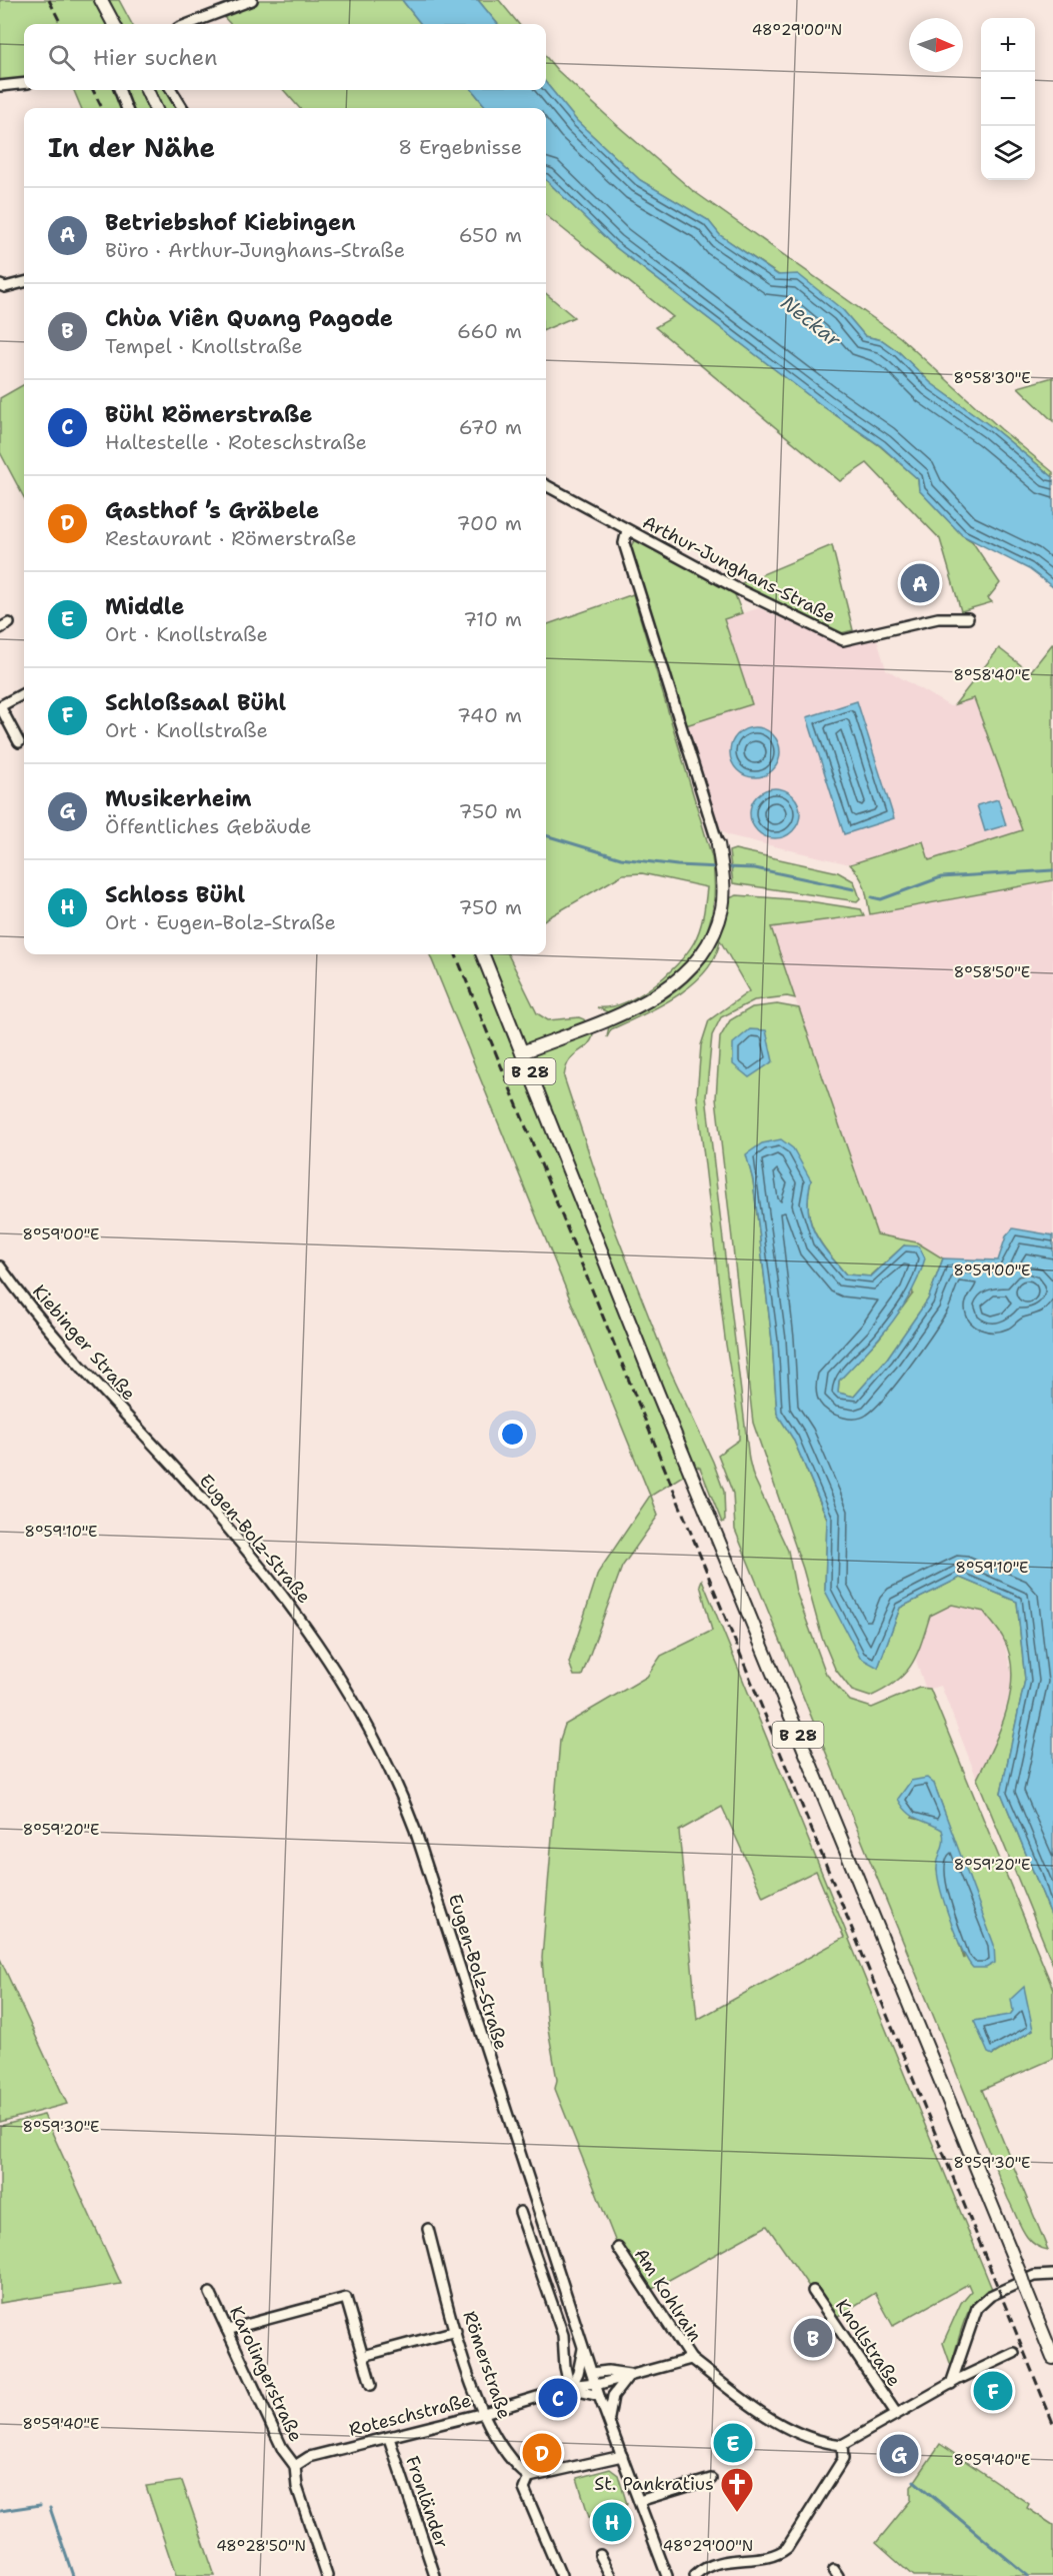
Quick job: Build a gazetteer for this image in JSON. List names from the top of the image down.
{
  "streets": {
    "main road": ["B 28"],
    "street": [
      "Arthur-Junghans-Straße",
      "Kiebinger Straße",
      "Eugen-Bolz-Straße",
      "Am Kohlrain",
      "Knollstraße",
      "Römerstraße",
      "Karolingerstraße",
      "Roteschstraße",
      "Fronländer"
    ]
  },
  "crossings": [
    ["Kiebinger Straße", "Eugen-Bolz-Straße"],
    ["Eugen-Bolz-Straße", "Roteschstraße"],
    ["Römerstraße", "Roteschstraße"],
    ["Karolingerstraße", "Roteschstraße"],
    ["Roteschstraße", "Fronländer"]
  ],
  "water": ["Neckar"],
  "places": {
    "church": ["St. Pankratius"]
  },
  "north": "right",
  "page": {
    "map_buttons": ["+", "−"],
    "search": "Hier suchen",
    "heading": ["In der Nähe", "8 Ergebnisse"],
    "list": [
      {
        "mark": "A",
        "name": "Betriebshof Kiebingen",
        "note": "Büro · Arthur-Junghans-Straße",
        "value": "650 m"
      },
      {
        "mark": "B",
        "name": "Chùa Viên Quang Pagode",
        "note": "Tempel · Knollstraße",
        "value": "660 m"
      },
      {
        "mark": "C",
        "name": "Bühl Römerstraße",
        "note": "Haltestelle · Roteschstraße",
        "value": "670 m"
      },
      {
        "mark": "D",
        "name": "Gasthof ’s Gräbele",
        "note": "Restaurant · Römerstraße",
        "value": "700 m"
      },
      {
        "mark": "E",
        "name": "Middle",
        "note": "Ort · Knollstraße",
        "value": "710 m"
      },
      {
        "mark": "F",
        "name": "Schloßsaal Bühl",
        "note": "Ort · Knollstraße",
        "value": "740 m"
      },
      {
        "mark": "G",
        "name": "Musikerheim",
        "note": "Öffentliches Gebäude",
        "value": "750 m"
      },
      {
        "mark": "H",
        "name": "Schloss Bühl",
        "note": "Ort · Eugen-Bolz-Straße",
        "value": "750 m"
      }
    ],
    "pins": [
      "A",
      "B",
      "F",
      "C",
      "E",
      "D",
      "G",
      "H"
    ]
  },
  "coordinates": [
    "48°29'00\"N",
    "8°58'30\"E",
    "8°58'40\"E",
    "8°58'50\"E",
    "8°59'00\"E",
    "8°59'10\"E",
    "8°59'20\"E",
    "8°59'30\"E",
    "8°59'40\"E",
    "48°28'50\"N"
  ]
}
